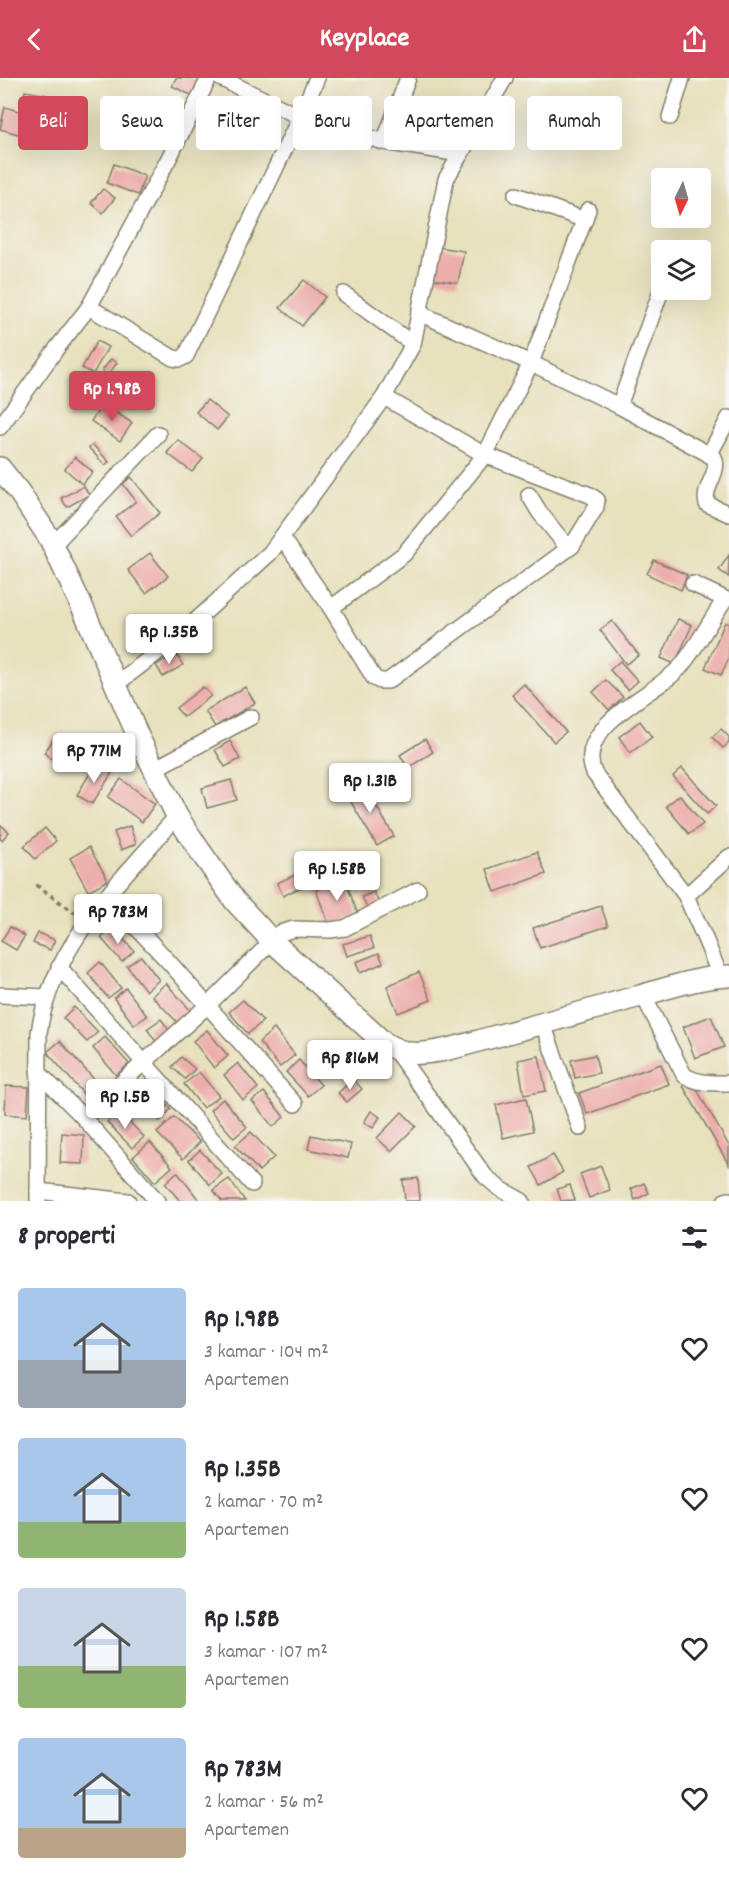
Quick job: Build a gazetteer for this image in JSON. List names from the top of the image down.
{
  "north": "bottom",
  "page": {
    "header": "Keyplace",
    "chip": [
      "Beli",
      "Sewa",
      "Filter",
      "Baru",
      "Apartemen",
      "Rumah"
    ],
    "price": [
      "Rp 1.98B",
      "Rp 1.35B",
      "Rp 771M",
      "Rp 1.31B",
      "Rp 1.58B",
      "Rp 783M",
      "Rp 816M",
      "Rp 1.5B"
    ],
    "heading": "8 properti",
    "list": [
      {
        "name": "Rp 1.98B",
        "note": "3 kamar · 104 m² · Apartemen"
      },
      {
        "name": "Rp 1.35B",
        "note": "2 kamar · 70 m² · Apartemen"
      },
      {
        "name": "Rp 1.58B",
        "note": "3 kamar · 107 m² · Apartemen"
      },
      {
        "name": "Rp 783M",
        "note": "2 kamar · 56 m² · Apartemen"
      }
    ]
  }
}
